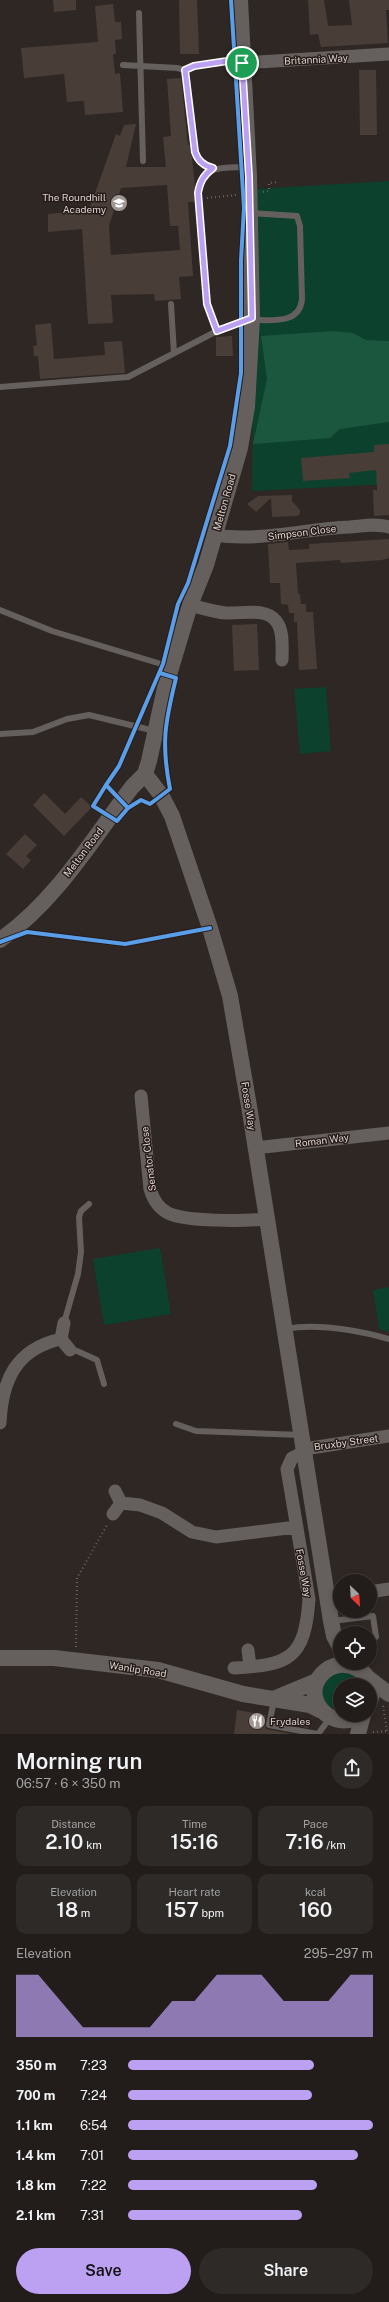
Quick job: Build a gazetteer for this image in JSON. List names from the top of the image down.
{
  "streets": {
    "street": [
      "Britannia Way",
      "Melton Road",
      "Simpson Close",
      "Fosse Way",
      "Roman Way",
      "Senator Close",
      "Bruxby Street",
      "Wanlip Road"
    ]
  },
  "crossings": [
    ["Britannia Way", "Melton Road"],
    ["Melton Road", "Simpson Close"],
    ["Melton Road", "Fosse Way"],
    ["Fosse Way", "Roman Way"],
    ["Fosse Way", "Senator Close"],
    ["Fosse Way", "Bruxby Street"],
    ["Fosse Way", "Wanlip Road"]
  ],
  "places": {
    "school or university": ["The Roundhill Academy"],
    "restaurant": ["Frydales"]
  },
  "north": "bottom right",
  "page": {
    "heading": ["Morning run", "06:57 · 6 × 350 m"],
    "stats": [
      ["Distance", "2.10 km"],
      ["Time", "15:16"],
      ["Pace", "7:16 /km"],
      ["Elevation", "18 m"],
      ["Heart rate", "157 bpm"],
      ["kcal", "160"]
    ],
    "chart": ["Elevation", "295–297 m"],
    "list": [
      {
        "name": "350 m",
        "note": "7:23"
      },
      {
        "name": "700 m",
        "note": "7:24"
      },
      {
        "name": "1.1 km",
        "note": "6:54"
      },
      {
        "name": "1.4 km",
        "note": "7:01"
      },
      {
        "name": "1.8 km",
        "note": "7:22"
      },
      {
        "name": "2.1 km",
        "note": "7:31"
      }
    ],
    "buttons": ["Save", "Share"]
  }
}
